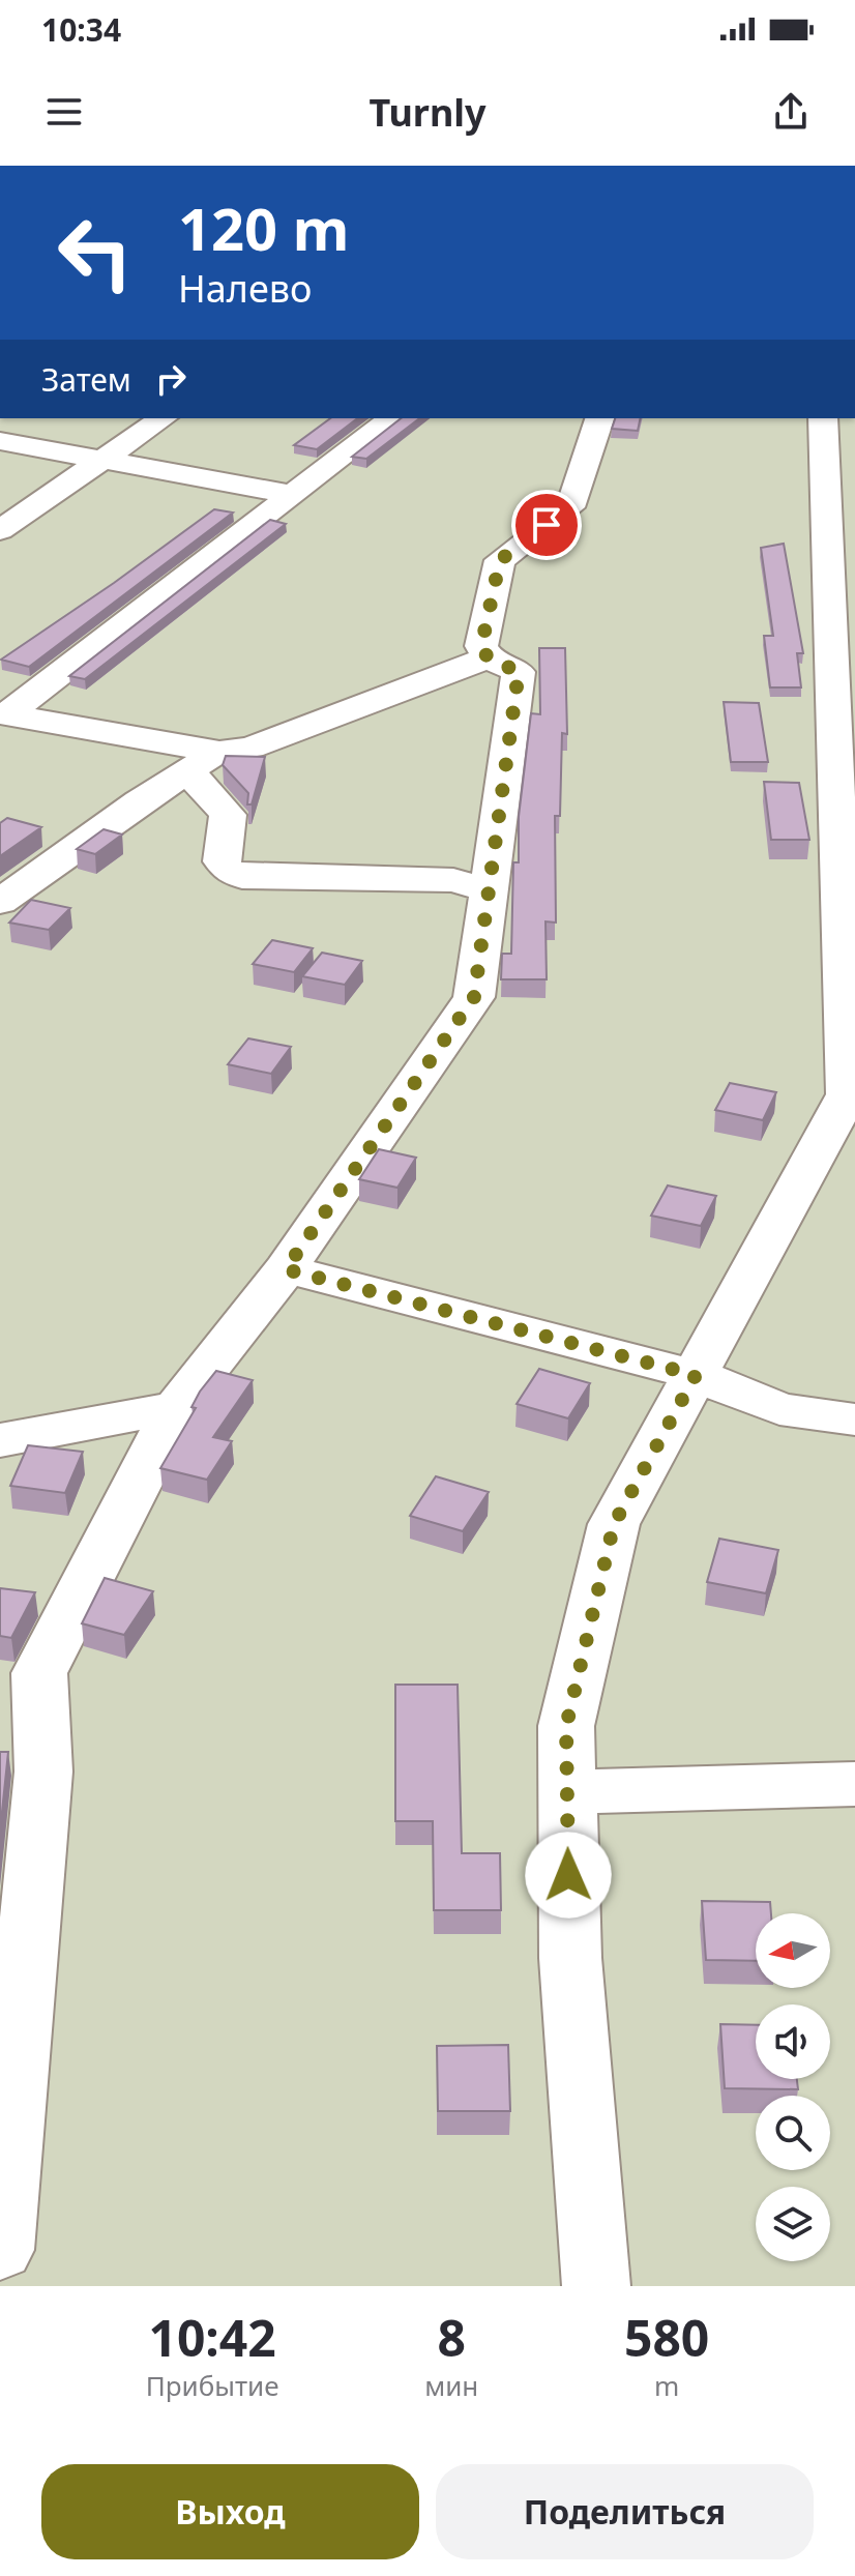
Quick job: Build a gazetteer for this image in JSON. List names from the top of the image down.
{
  "north": "left",
  "page": {
    "status": "10:34",
    "header": "Turnly",
    "turn": ["120 m", "Налево"],
    "then": "Затем",
    "eta": [
      "10:42",
      "Прибытие",
      "8",
      "мин",
      "580",
      "m"
    ],
    "buttons": ["Выход", "Поделиться"]
  }
}
